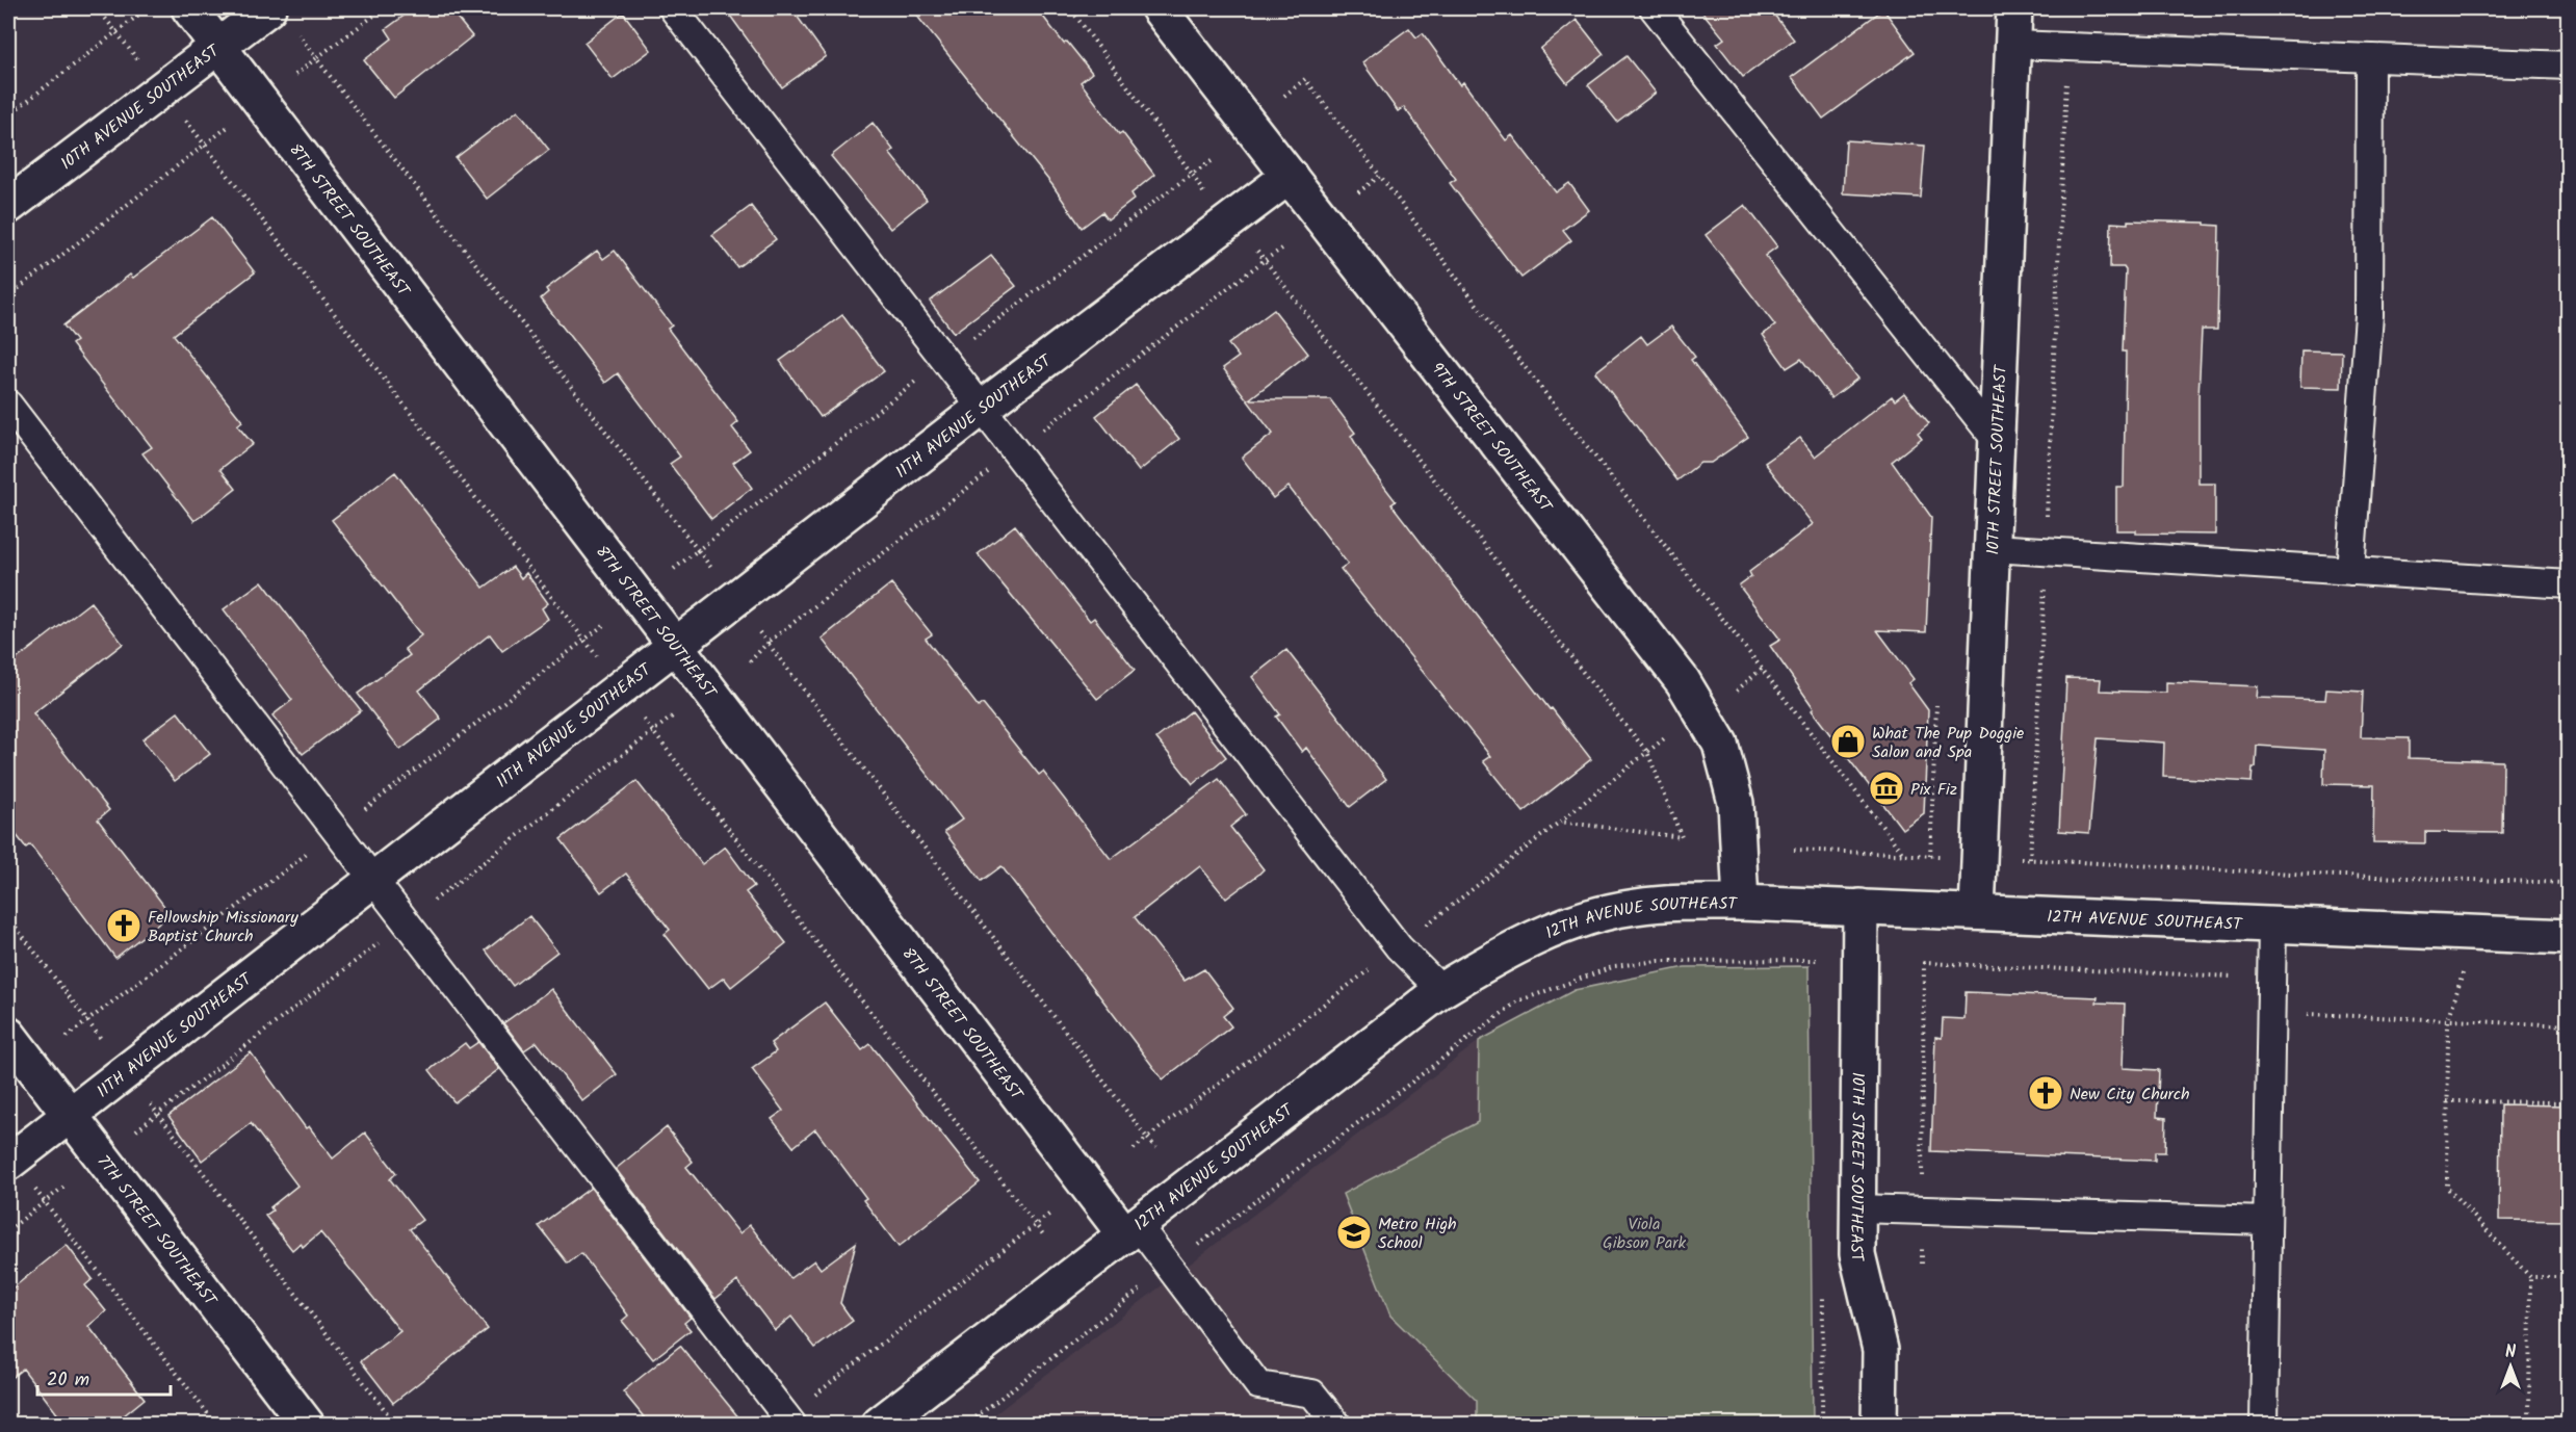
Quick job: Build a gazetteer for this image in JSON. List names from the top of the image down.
{
  "streets": {
    "street": [
      "10TH AVENUE SOUTHEAST",
      "8TH STREET SOUTHEAST",
      "11TH AVENUE SOUTHEAST",
      "9TH STREET SOUTHEAST",
      "10TH STREET SOUTHEAST",
      "12TH AVENUE SOUTHEAST",
      "7TH STREET SOUTHEAST"
    ]
  },
  "crossings": [
    ["10TH AVENUE SOUTHEAST", "8TH STREET SOUTHEAST"],
    ["8TH STREET SOUTHEAST", "11TH AVENUE SOUTHEAST"],
    ["8TH STREET SOUTHEAST", "12TH AVENUE SOUTHEAST"],
    ["11TH AVENUE SOUTHEAST", "9TH STREET SOUTHEAST"],
    ["11TH AVENUE SOUTHEAST", "7TH STREET SOUTHEAST"],
    ["9TH STREET SOUTHEAST", "12TH AVENUE SOUTHEAST"],
    ["10TH STREET SOUTHEAST", "12TH AVENUE SOUTHEAST"]
  ],
  "parks": ["Viola Gibson Park"],
  "places": {
    "shop": ["What The Pup Doggie Salon and Spa"],
    "museum": ["Pix Fiz"],
    "church": ["Fellowship Missionary Baptist Church", "New City Church"],
    "school or university": ["Metro High School"]
  },
  "scale_bar": "20 m",
  "north": "top"
}
